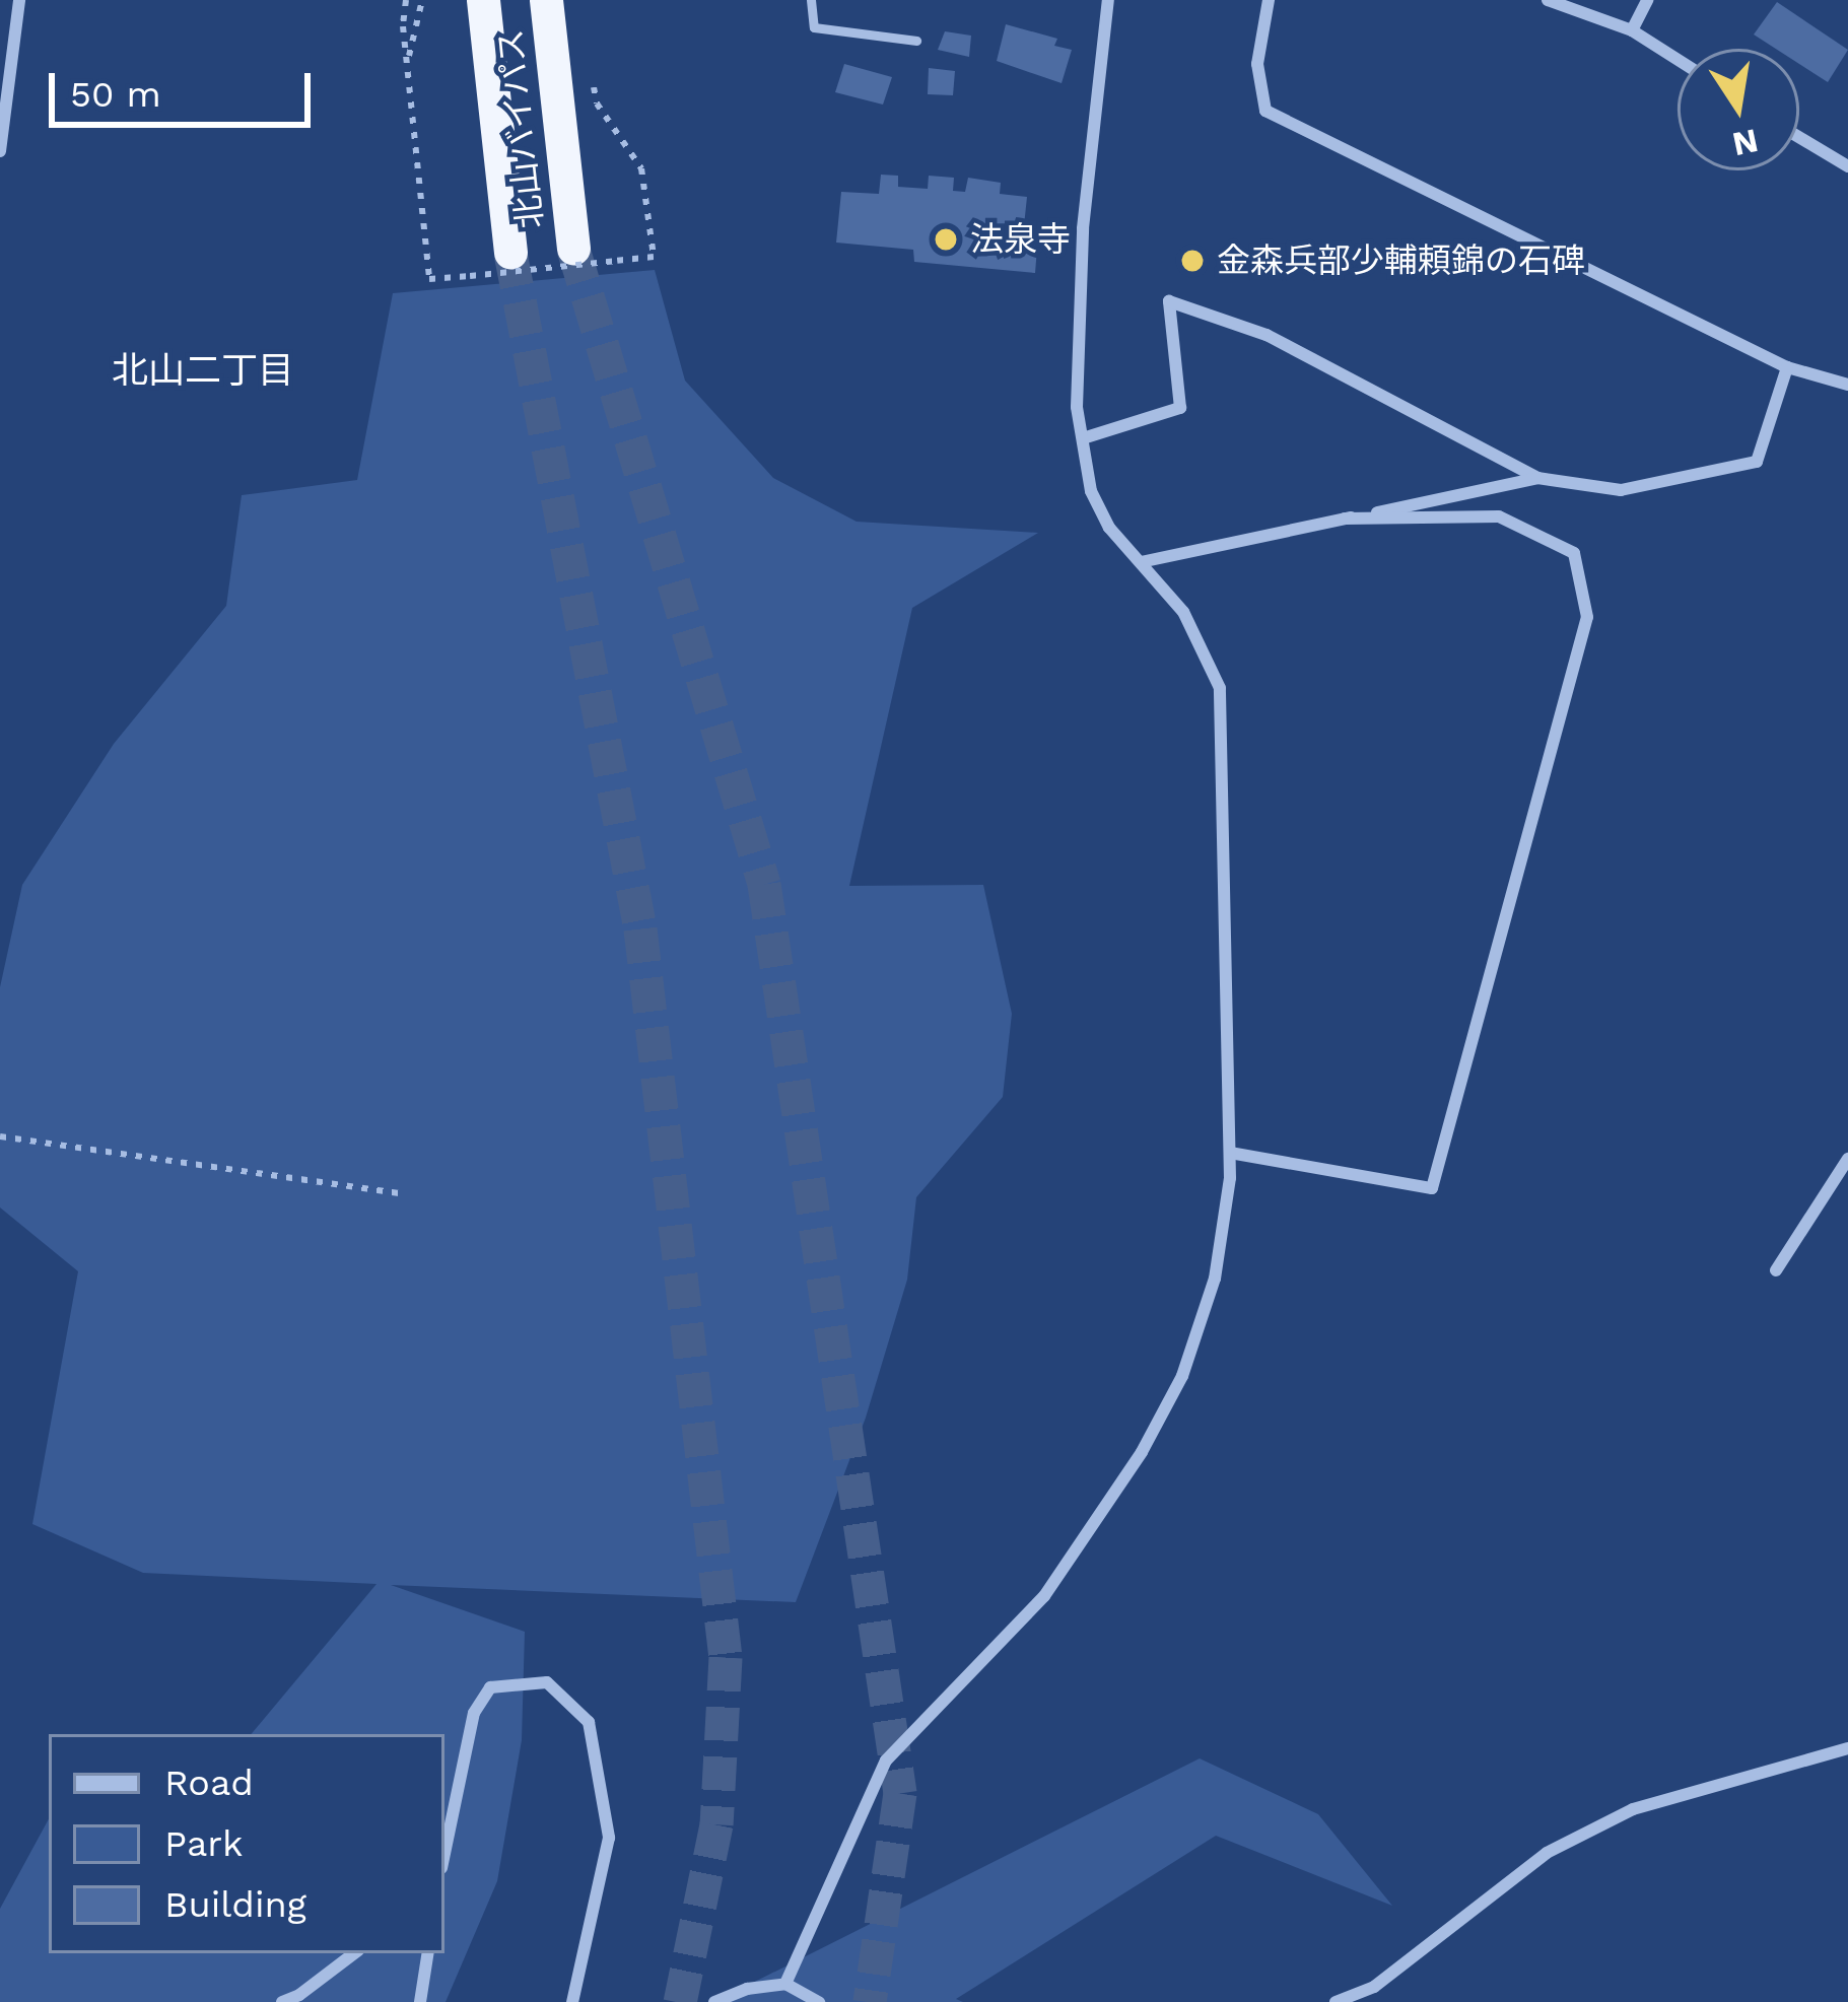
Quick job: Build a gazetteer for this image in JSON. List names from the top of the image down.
{
  "streets": {
    "highway": ["北山バイパス"]
  },
  "districts": ["北山二丁目"],
  "places": ["法泉寺", "金森兵部少輔頼錦の石碑"],
  "legend": ["Road", "Park", "Building"],
  "scale_bar": "50 m",
  "north": "bottom"
}
